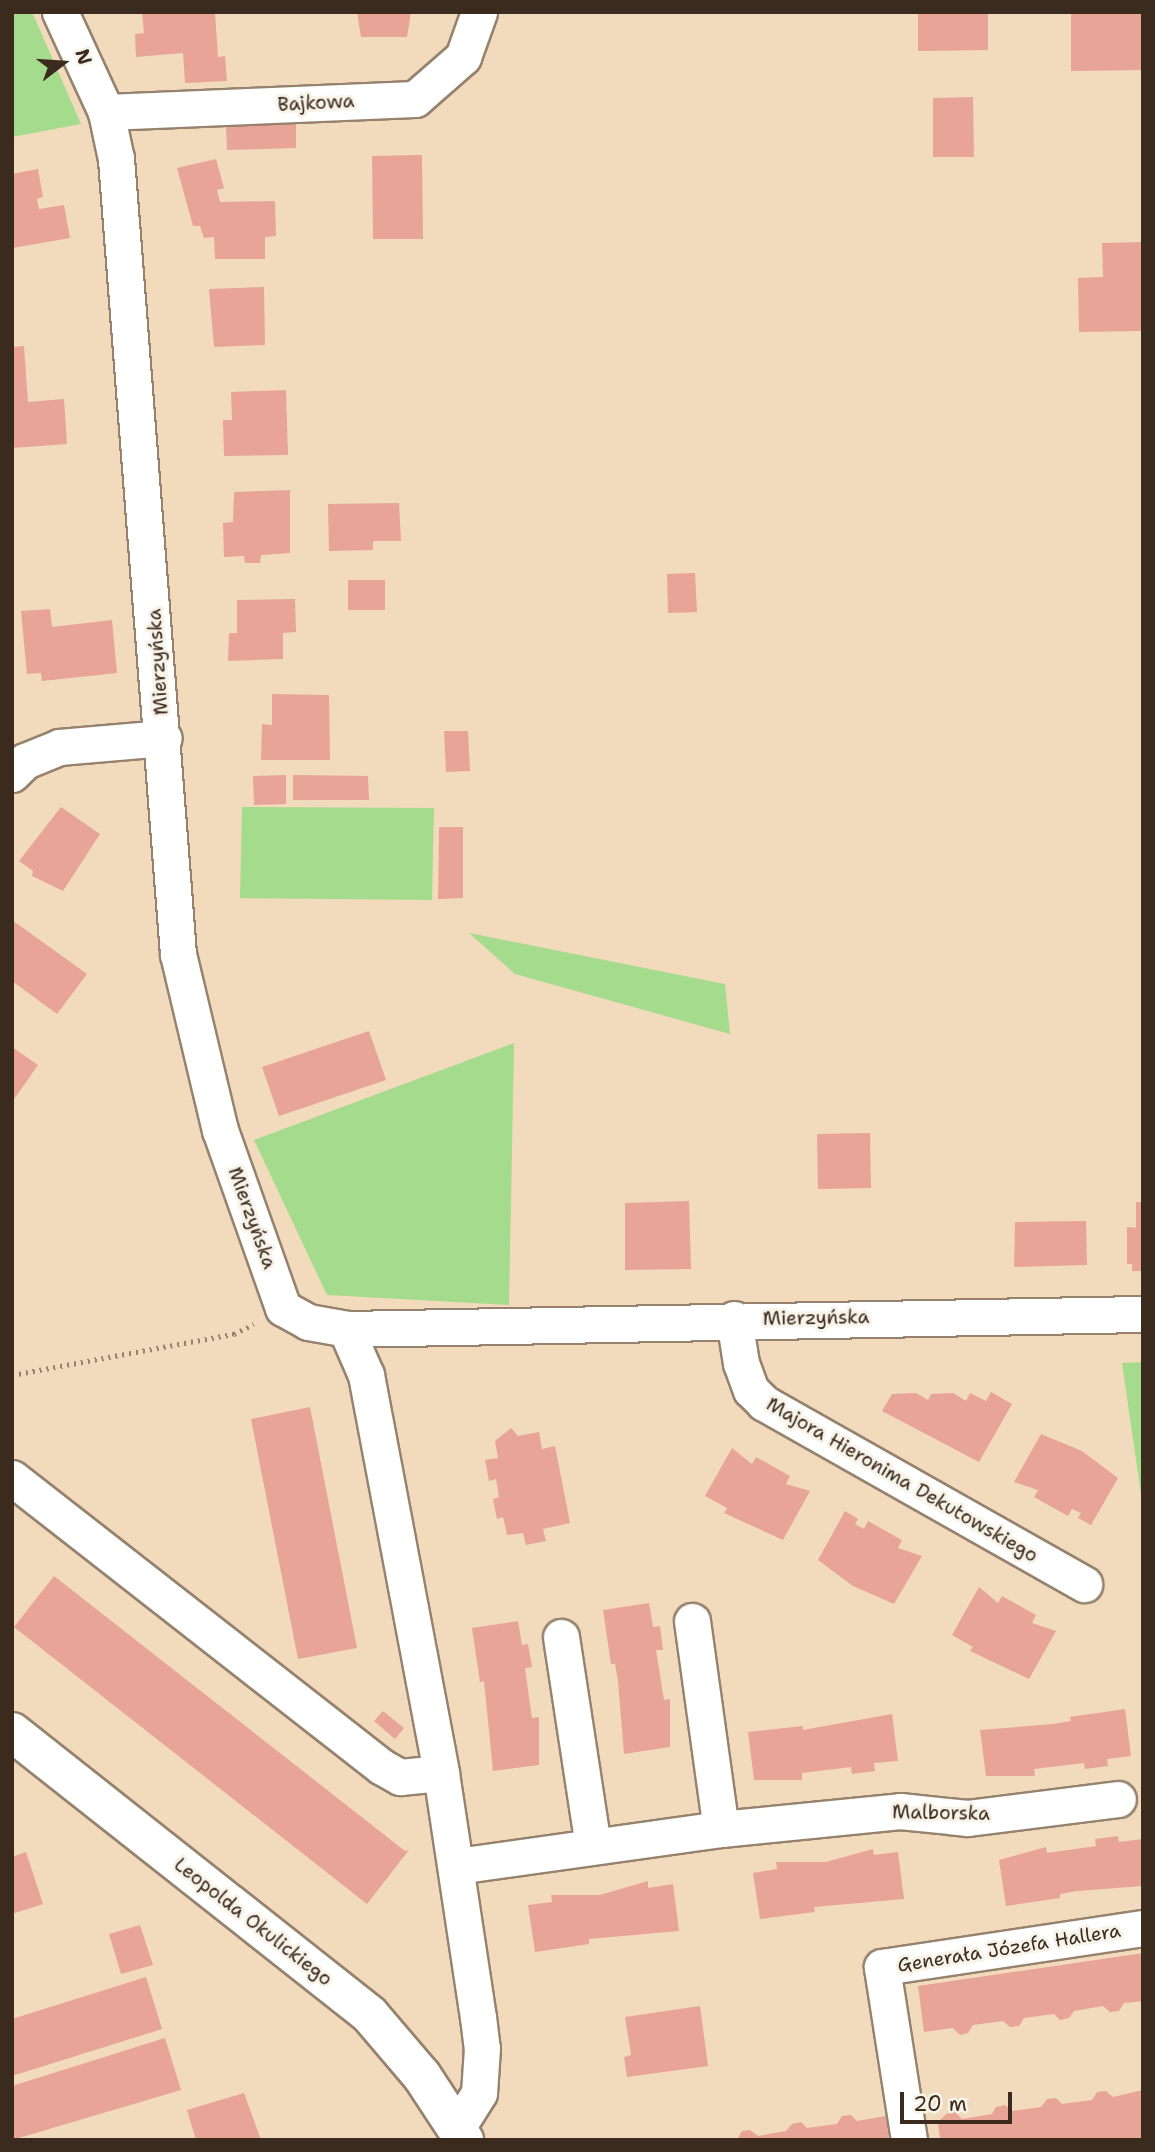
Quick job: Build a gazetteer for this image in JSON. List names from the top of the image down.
{
  "streets": {
    "street": [
      "Bajkowa",
      "Mierzyńska",
      "Majora Hieronima Dekutowskiego",
      "Malborska",
      "Leopolda Okulickiego",
      "Generała Józefa Hallera"
    ]
  },
  "crossings": [
    ["Bajkowa", "Mierzyńska"],
    ["Mierzyńska", "Majora Hieronima Dekutowskiego"]
  ],
  "scale_bar": "20 m",
  "north": "right"
}
